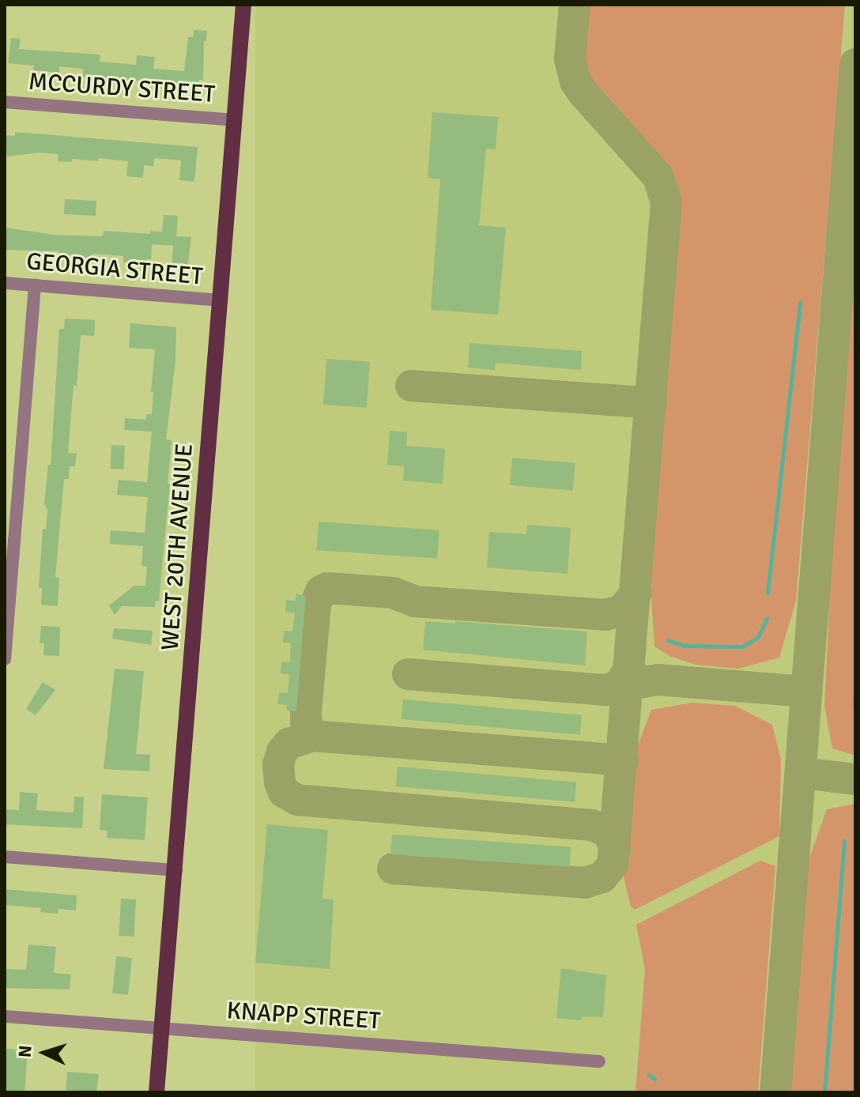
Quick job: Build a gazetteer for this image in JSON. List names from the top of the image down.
{
  "streets": {
    "main road": ["WEST 20TH AVENUE"],
    "street": ["MCCURDY STREET", "GEORGIA STREET", "KNAPP STREET"]
  },
  "crossings": [
    ["MCCURDY STREET", "WEST 20TH AVENUE"],
    ["GEORGIA STREET", "WEST 20TH AVENUE"],
    ["WEST 20TH AVENUE", "KNAPP STREET"]
  ],
  "north": "left"
}
